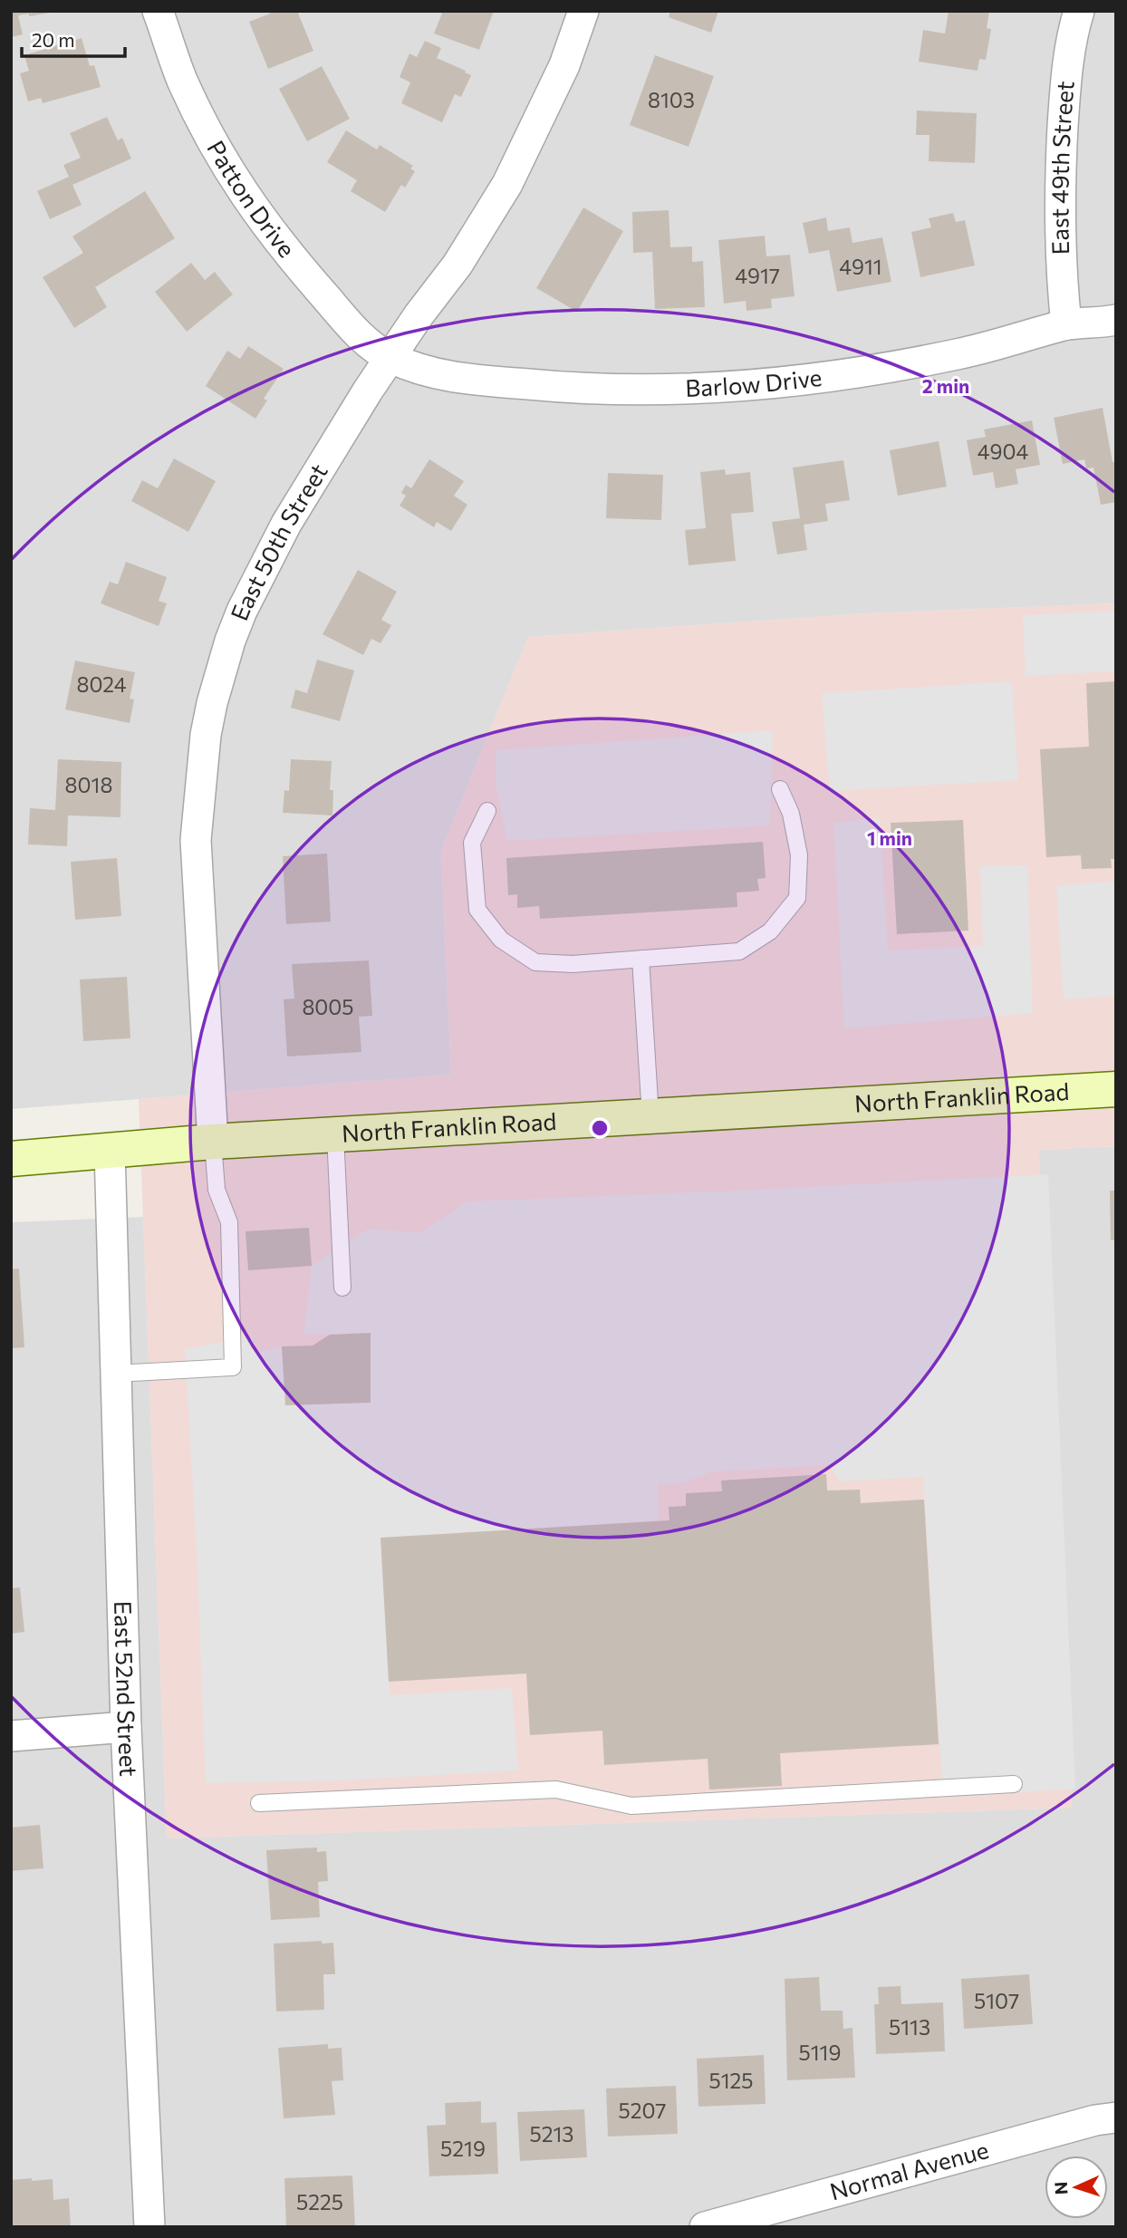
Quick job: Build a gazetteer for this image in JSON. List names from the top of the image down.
{
  "streets": {
    "main road": ["North Franklin Road"],
    "street": [
      "East 49th Street",
      "Patton Drive",
      "Barlow Drive",
      "East 50th Street",
      "East 52nd Street",
      "Normal Avenue"
    ]
  },
  "crossings": [
    ["East 49th Street", "Barlow Drive"],
    ["Patton Drive", "Barlow Drive"],
    ["Patton Drive", "East 50th Street"],
    ["Barlow Drive", "East 50th Street"],
    ["East 50th Street", "North Franklin Road"],
    ["North Franklin Road", "East 52nd Street"]
  ],
  "house_numbers": [
    "8103",
    "4911",
    "4917",
    "4904",
    "8024",
    "8018",
    "8005",
    "5107",
    "5113",
    "5119",
    "5125",
    "5207",
    "5213",
    "5219",
    "5225"
  ],
  "scale_bar": "20 m",
  "north": "left",
  "rings": ["2 min", "1 min"]
}
